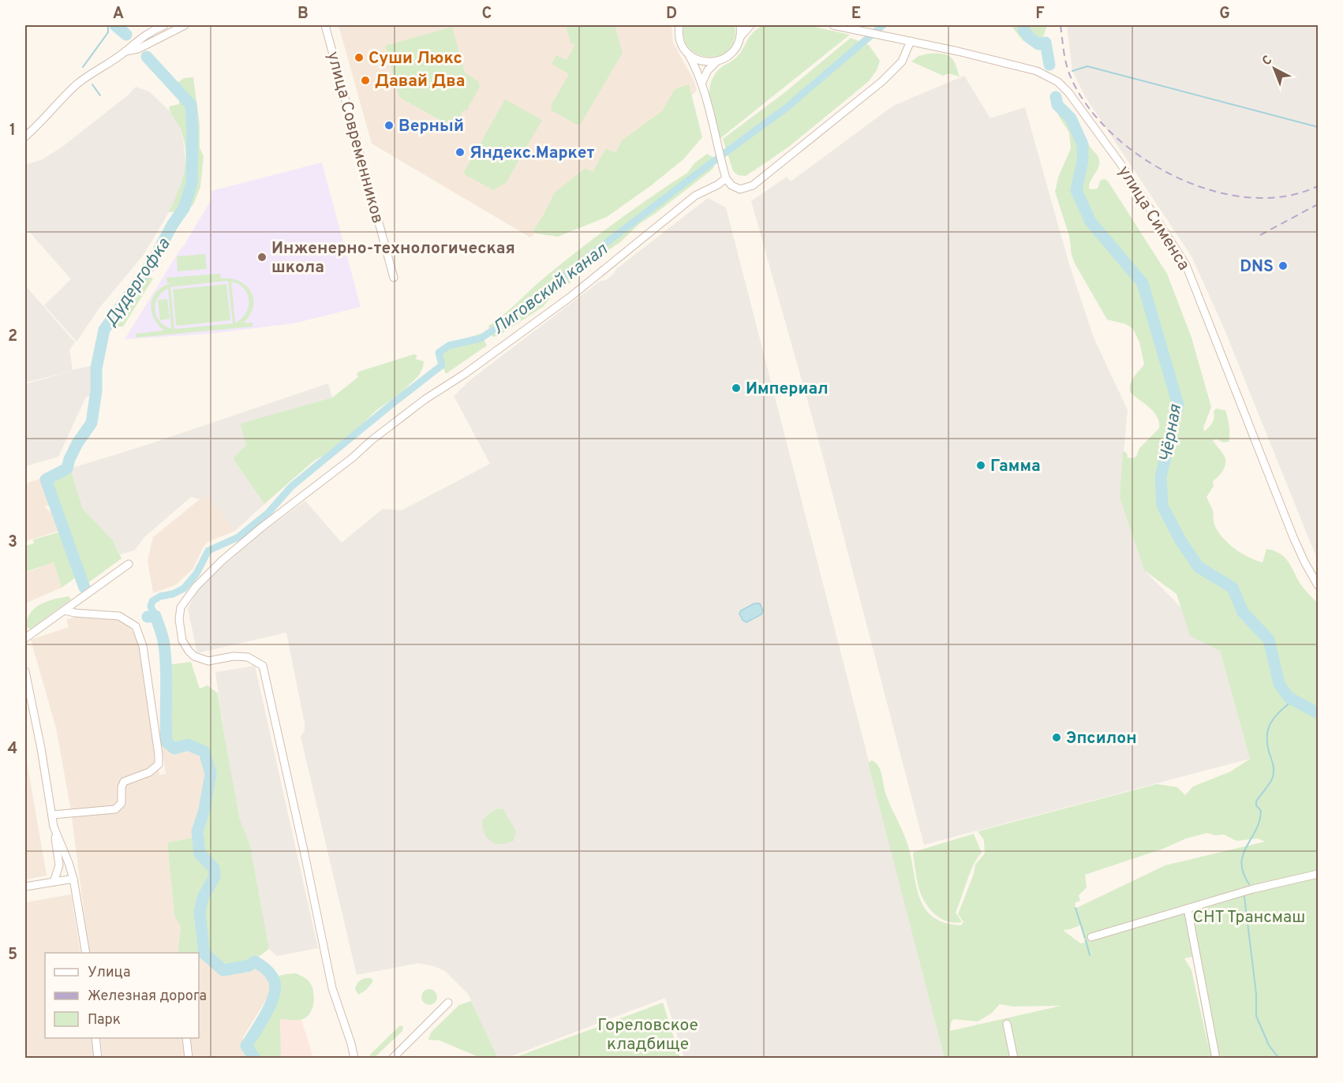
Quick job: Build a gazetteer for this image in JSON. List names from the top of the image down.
{
  "streets": {
    "street": ["улица Современников", "улица Сименса"]
  },
  "water": ["Дудергофка", "Лиговский канал", "Чёрная"],
  "parks": ["СНТ Трансмаш", "Гореловское кладбище"],
  "places": [
    "Суши Люкс",
    "Давай Два",
    "Верный",
    "Яндекс.Маркет",
    "Инженерно-технологическая школа",
    "DNS",
    "Империал",
    "Гамма",
    "Эпсилон"
  ],
  "legend": ["Улица", "Железная дорога", "Парк"],
  "north": "top left",
  "grid": {
    "columns": [
      "A",
      "B",
      "C",
      "D",
      "E",
      "F",
      "G"
    ],
    "rows": [
      "1",
      "2",
      "3",
      "4",
      "5"
    ]
  }
}
